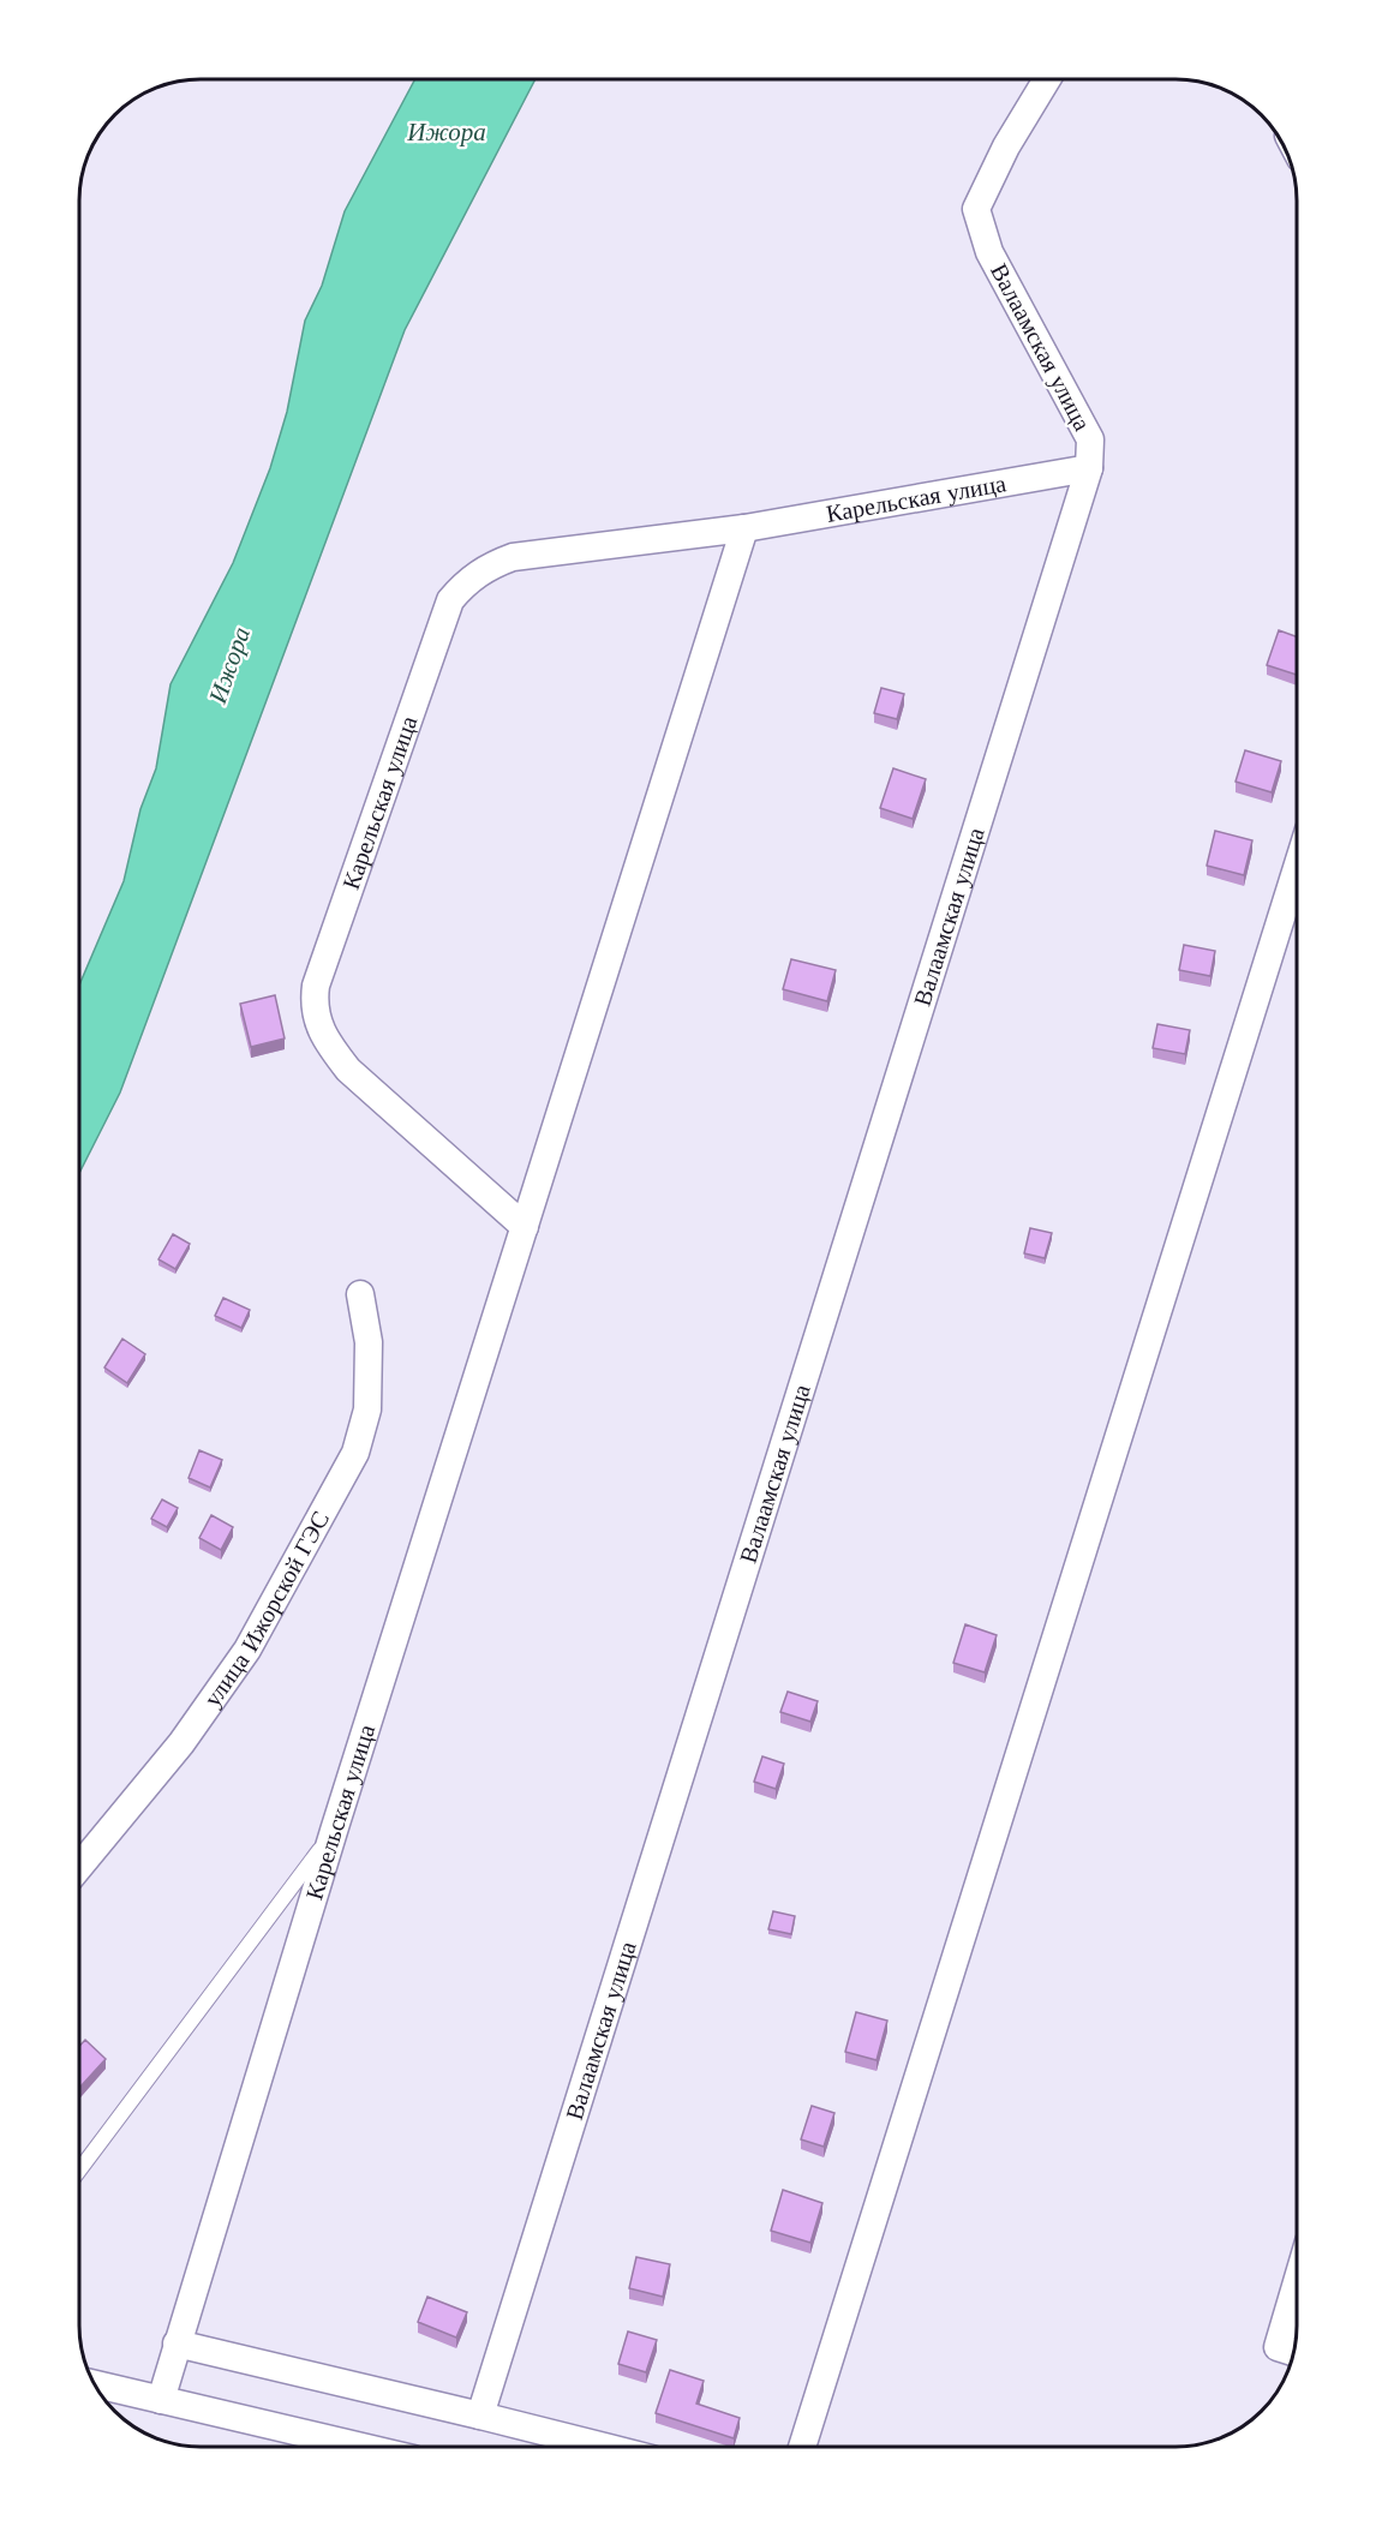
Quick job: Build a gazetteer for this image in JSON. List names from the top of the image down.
{
  "streets": {
    "street": ["Валаамская улица", "Карельская улица", "улица Ижорской ГЭС"]
  },
  "crossings": [
    ["Валаамская улица", "Карельская улица"]
  ],
  "water": ["Ижора"]
}
